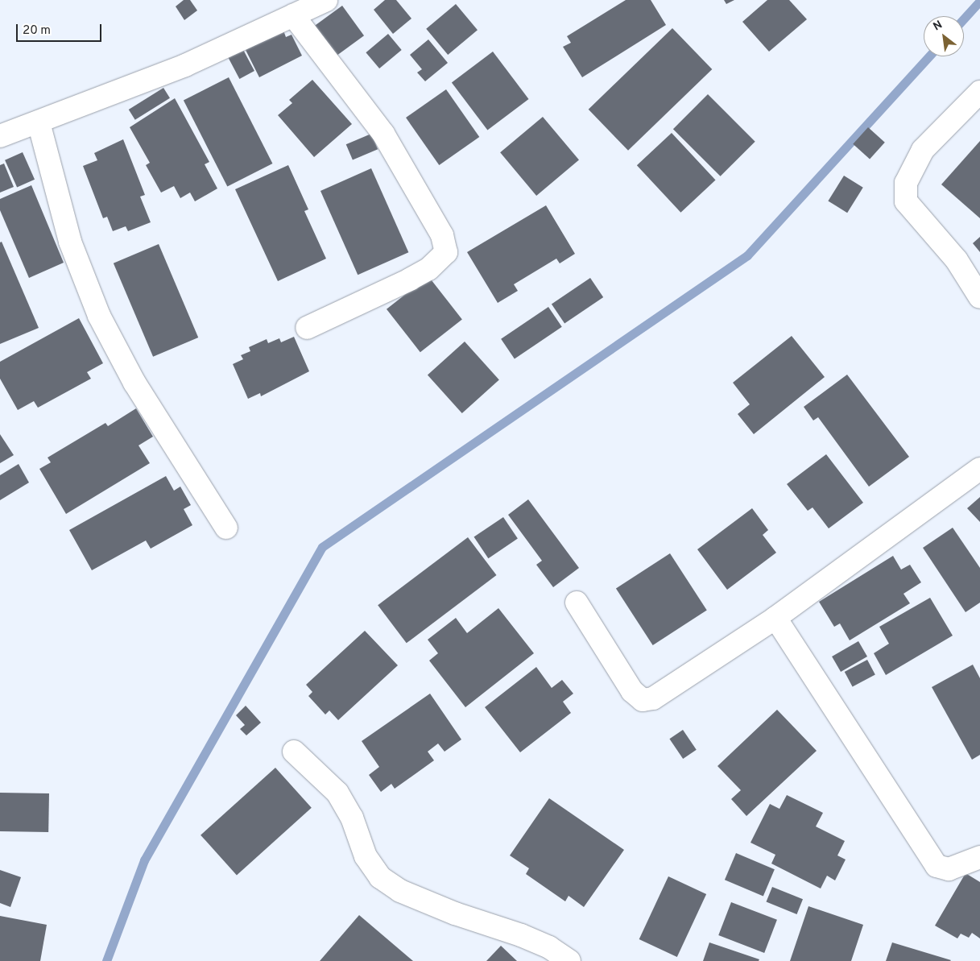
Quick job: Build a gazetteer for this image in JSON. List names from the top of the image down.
{
  "scale_bar": "20 m",
  "north": "top left"
}
